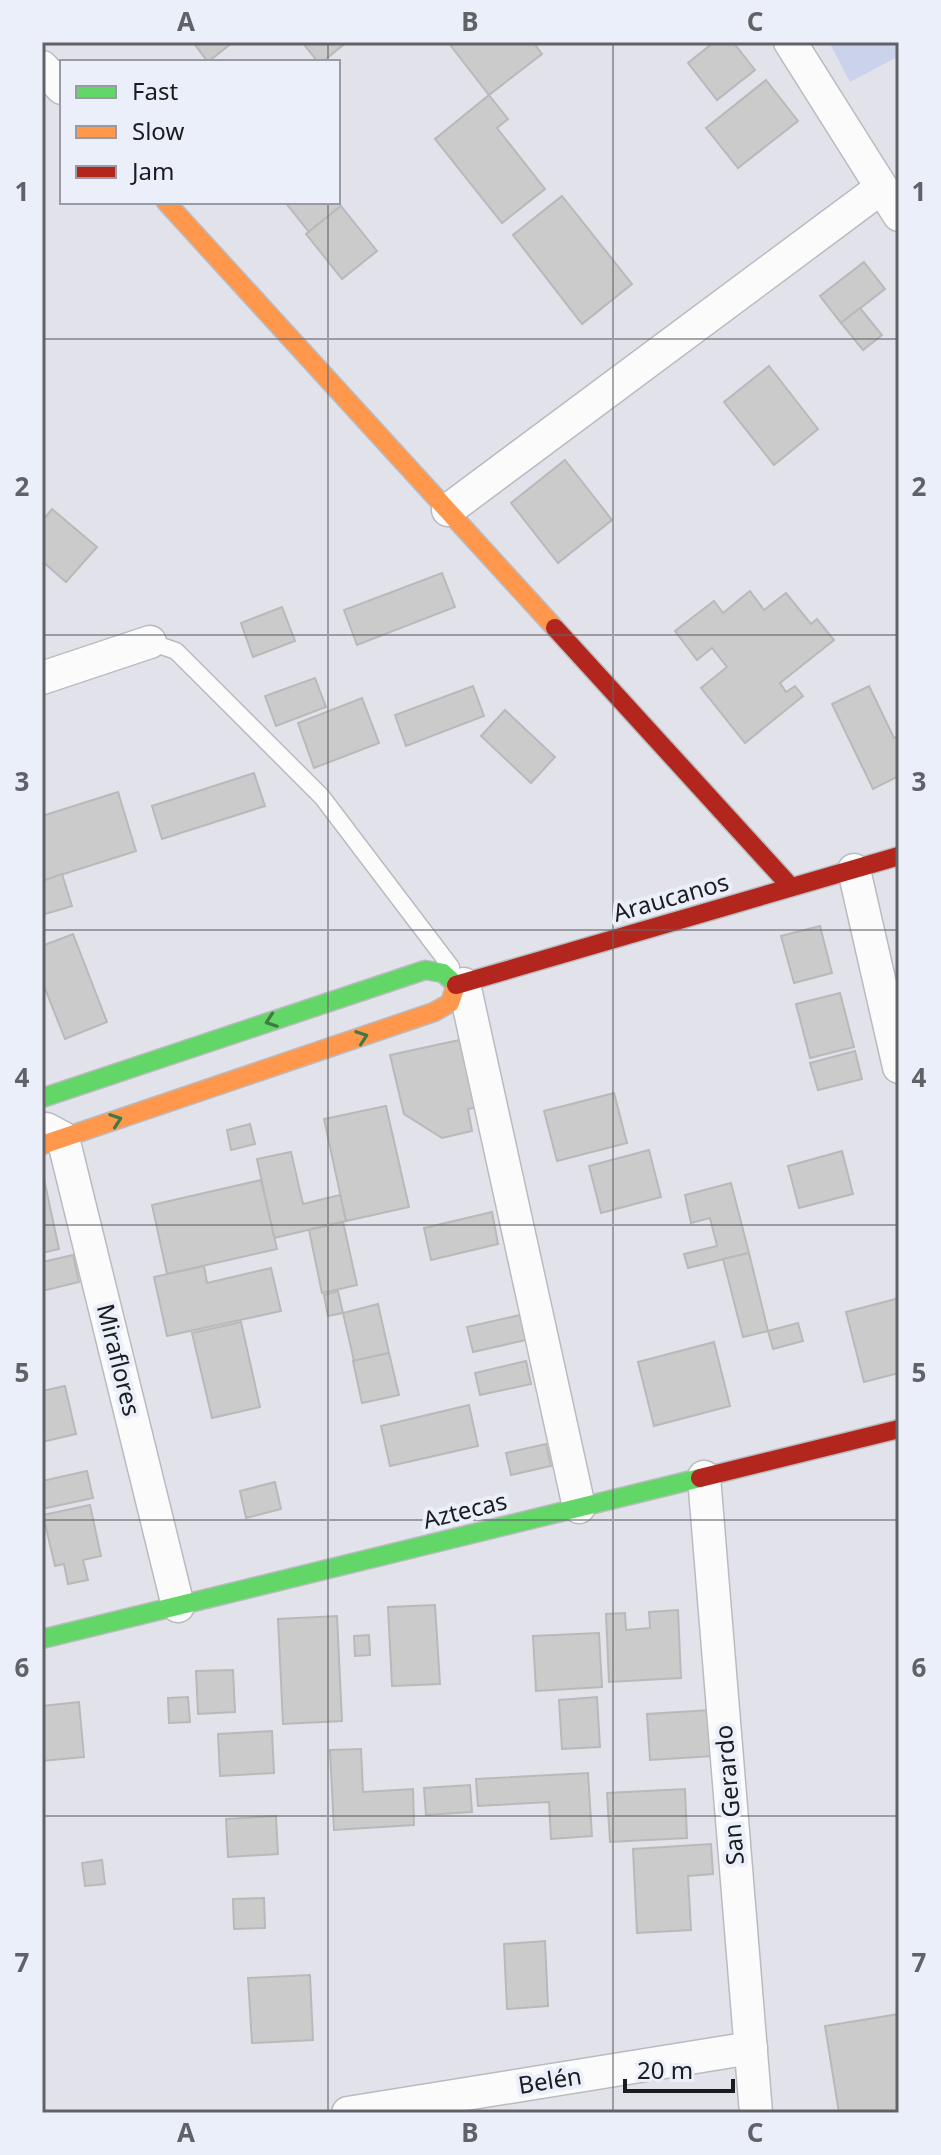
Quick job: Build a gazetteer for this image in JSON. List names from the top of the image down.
{
  "streets": {
    "street": [
      "Araucanos",
      "Miraflores",
      "Aztecas",
      "San Gerardo",
      "Belén"
    ]
  },
  "crossings": [
    ["Miraflores", "Aztecas"],
    ["Aztecas", "San Gerardo"],
    ["San Gerardo", "Belén"]
  ],
  "legend": ["Fast", "Slow", "Jam"],
  "scale_bar": "20 m",
  "grid": {
    "columns": ["A", "B", "C"],
    "rows": [
      "1",
      "2",
      "3",
      "4",
      "5",
      "6",
      "7"
    ]
  }
}
